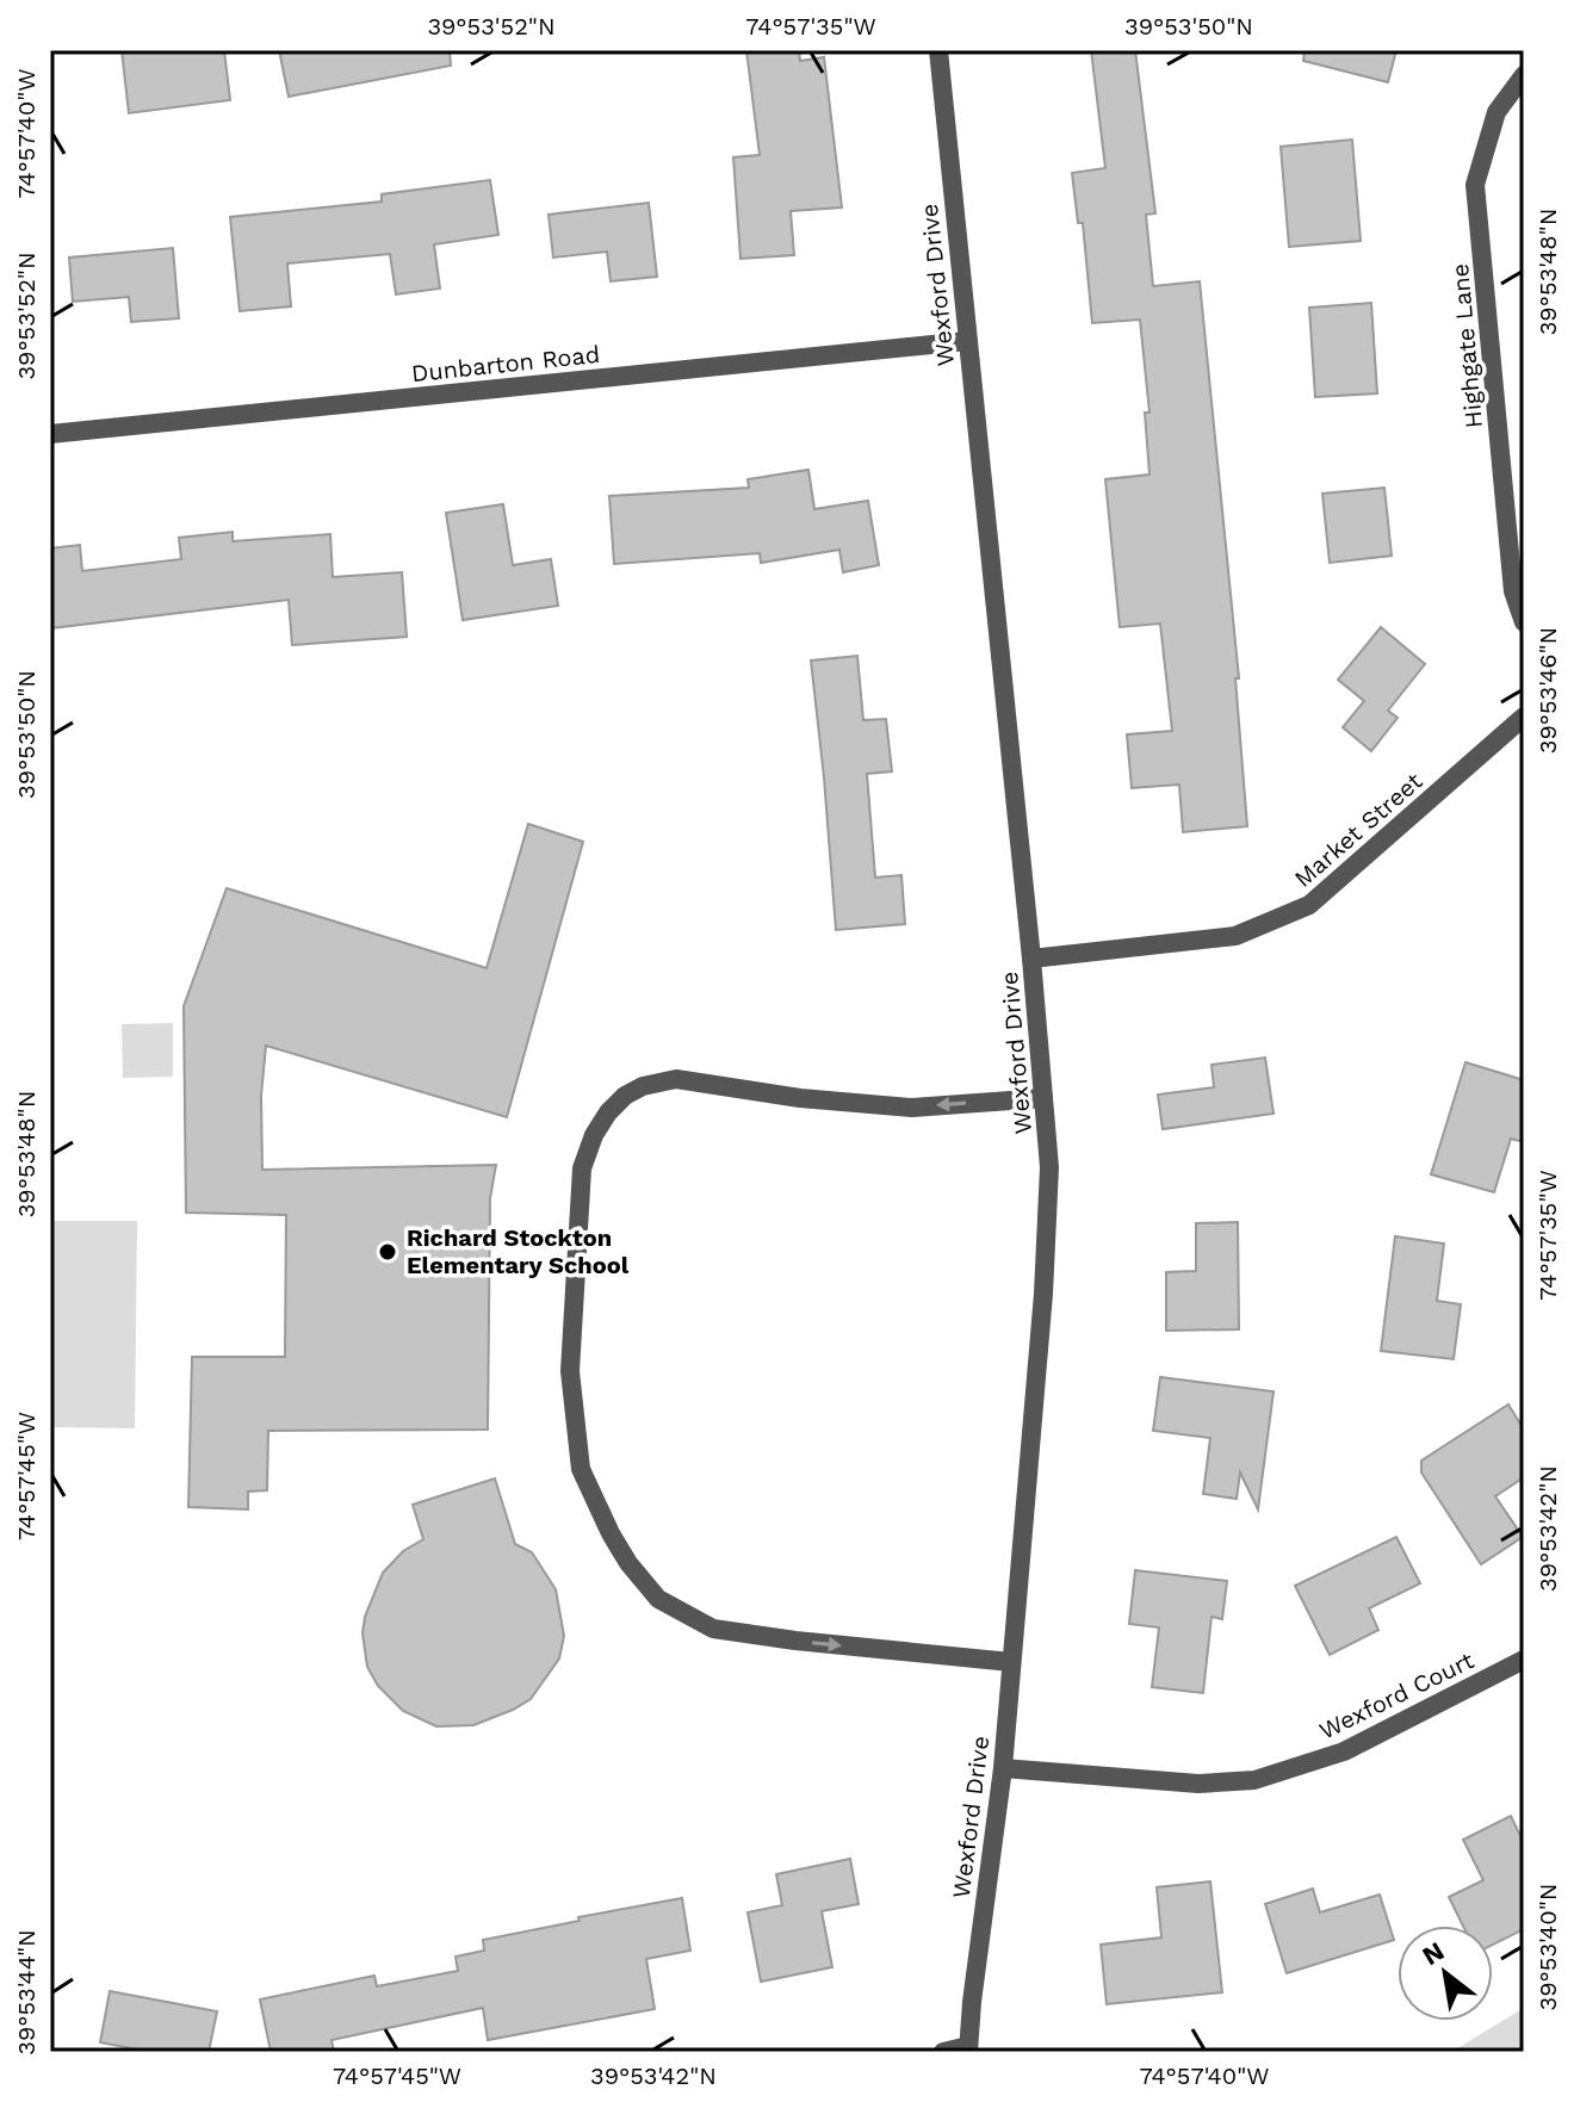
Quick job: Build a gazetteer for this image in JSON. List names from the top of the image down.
{
  "streets": {
    "street": [
      "Wexford Drive",
      "Highgate Lane",
      "Dunbarton Road",
      "Market Street",
      "Wexford Court"
    ]
  },
  "crossings": [
    ["Wexford Drive", "Dunbarton Road"],
    ["Wexford Drive", "Market Street"],
    ["Wexford Drive", "Wexford Court"]
  ],
  "places": ["Richard Stockton Elementary School"],
  "north": "top left",
  "coordinates": [
    "39°53'52\"N",
    "74°57'35\"W",
    "39°53'50\"N",
    "74°57'40\"W",
    "39°53'48\"N",
    "39°53'46\"N",
    "74°57'45\"W",
    "39°53'42\"N",
    "39°53'40\"N",
    "39°53'44\"N"
  ]
}
